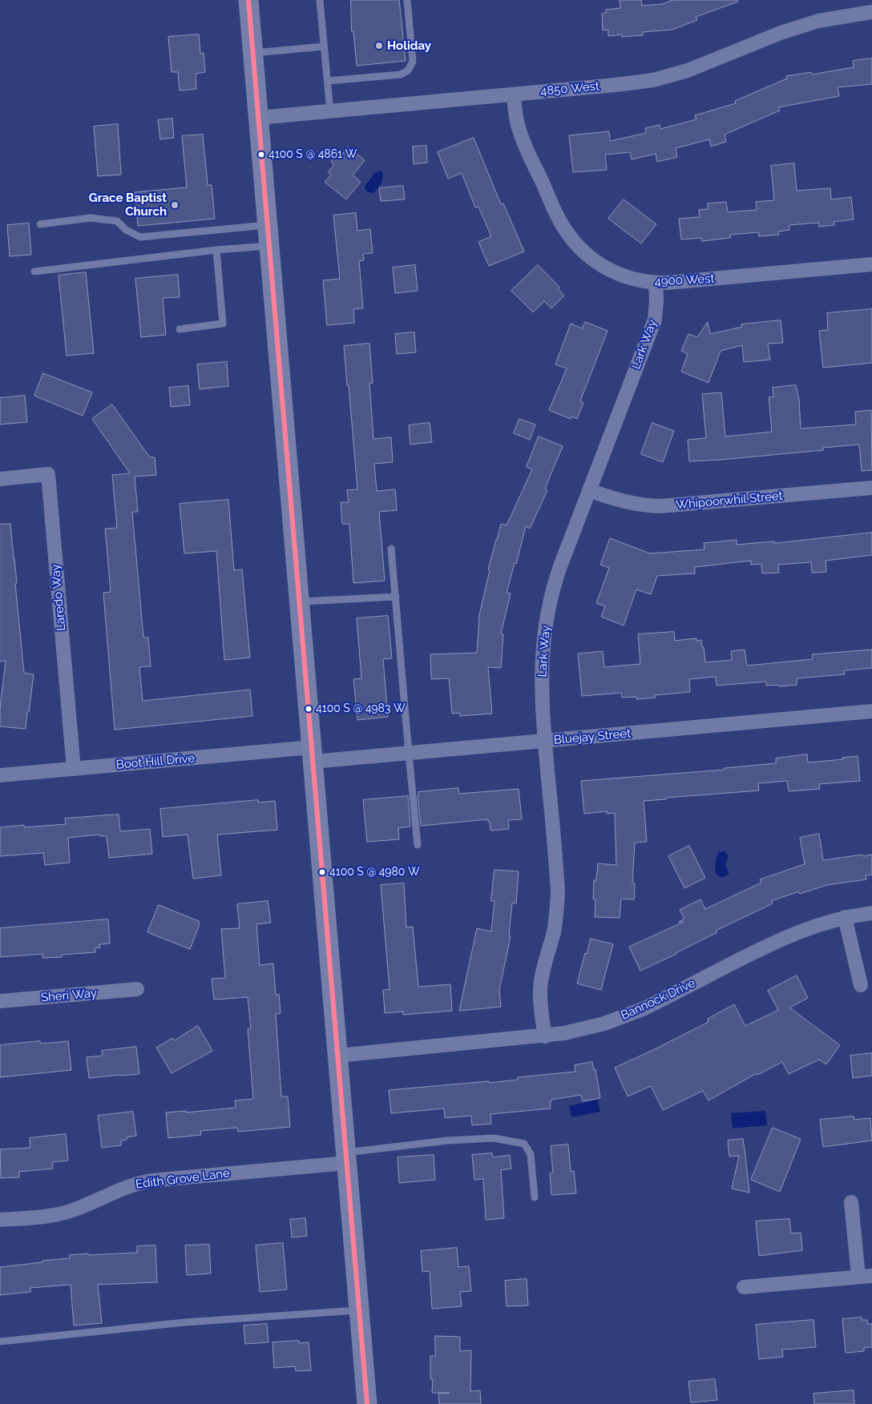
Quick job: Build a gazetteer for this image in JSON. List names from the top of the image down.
{
  "streets": {
    "street": [
      "4850 West",
      "4900 West",
      "Lark Way",
      "Whipoorwhil Street",
      "Laredo Way",
      "Bluejay Street",
      "Boot Hill Drive",
      "Sheri Way",
      "Bannock Drive",
      "Edith Grove Lane"
    ]
  },
  "crossings": [
    ["4850 West", "4900 West"],
    ["4900 West", "Lark Way"],
    ["Lark Way", "Whipoorwhil Street"],
    ["Lark Way", "Bluejay Street"],
    ["Lark Way", "Bannock Drive"],
    ["Laredo Way", "Boot Hill Drive"],
    ["Bluejay Street", "Boot Hill Drive"]
  ],
  "places": [
    "Holiday",
    "4100 S @ 4861 W",
    "Grace Baptist Church",
    "4100 S @ 4983 W",
    "4100 S @ 4980 W"
  ]
}
